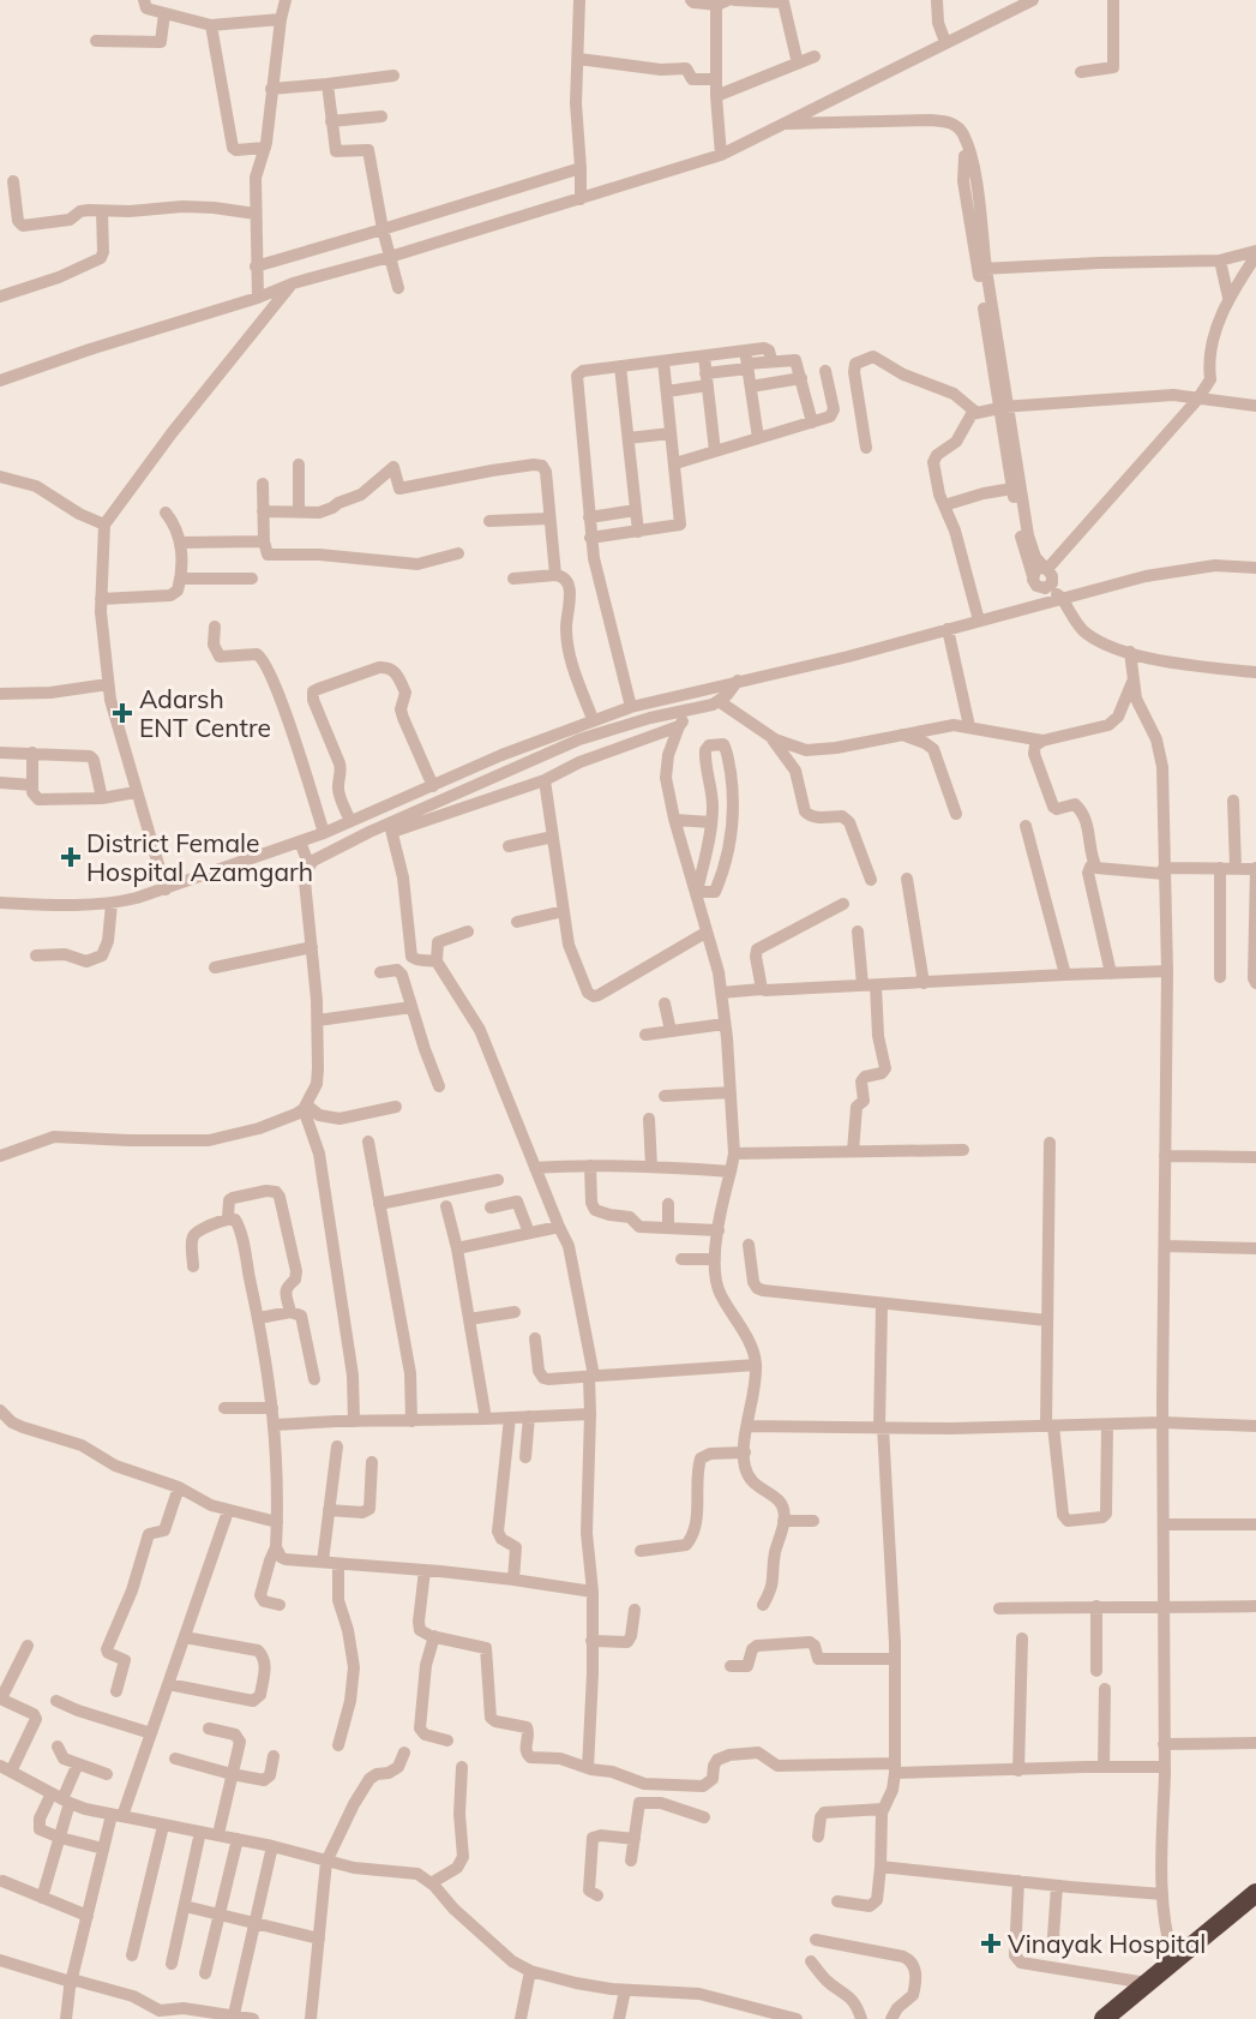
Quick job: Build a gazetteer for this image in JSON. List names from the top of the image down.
{
  "places": {
    "health": ["Adarsh ENT Centre", "District Female Hospital Azamgarh", "Vinayak Hospital"]
  }
}
